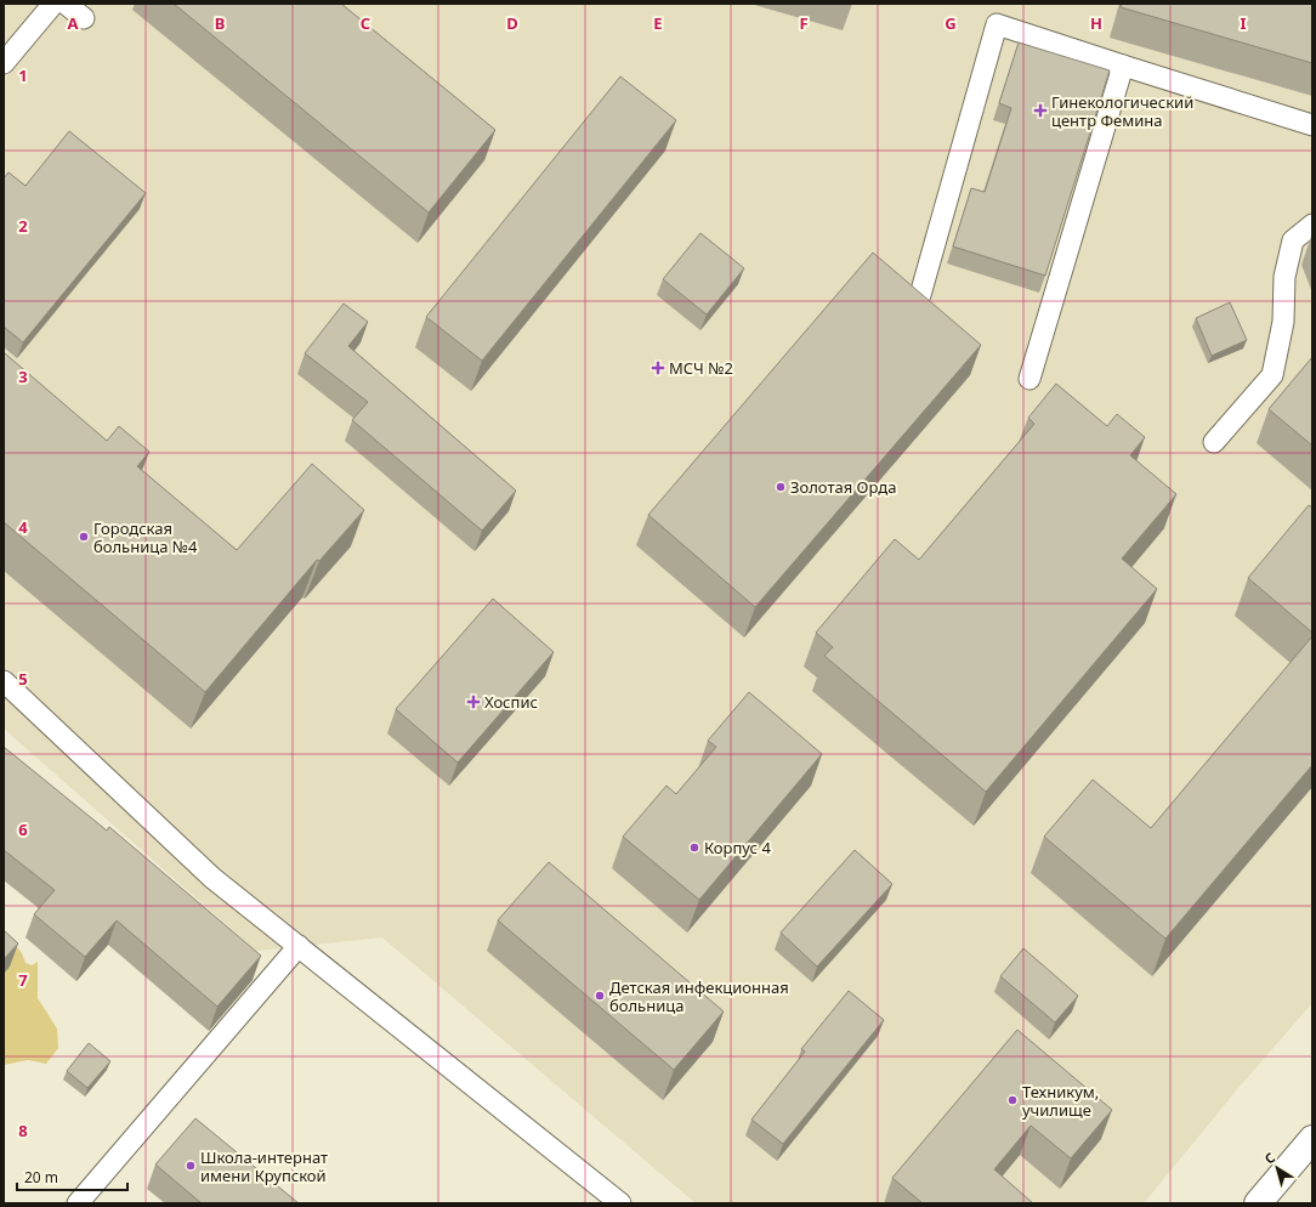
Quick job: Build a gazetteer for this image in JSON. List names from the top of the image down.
{
  "places": {
    "health": ["Гинекологический центр Фемина", "МСЧ №2", "Хоспис"],
    "other": [
      "Золотая Орда",
      "Городская больница №4",
      "Корпус 4",
      "Детская инфекционная больница",
      "Техникум, училище",
      "Школа-интернат имени Крупской"
    ]
  },
  "scale_bar": "20 m",
  "north": "top left",
  "grid": {
    "columns": [
      "A",
      "B",
      "C",
      "D",
      "E",
      "F",
      "G",
      "H",
      "I"
    ],
    "rows": [
      "1",
      "2",
      "3",
      "4",
      "5",
      "6",
      "7",
      "8"
    ]
  }
}
